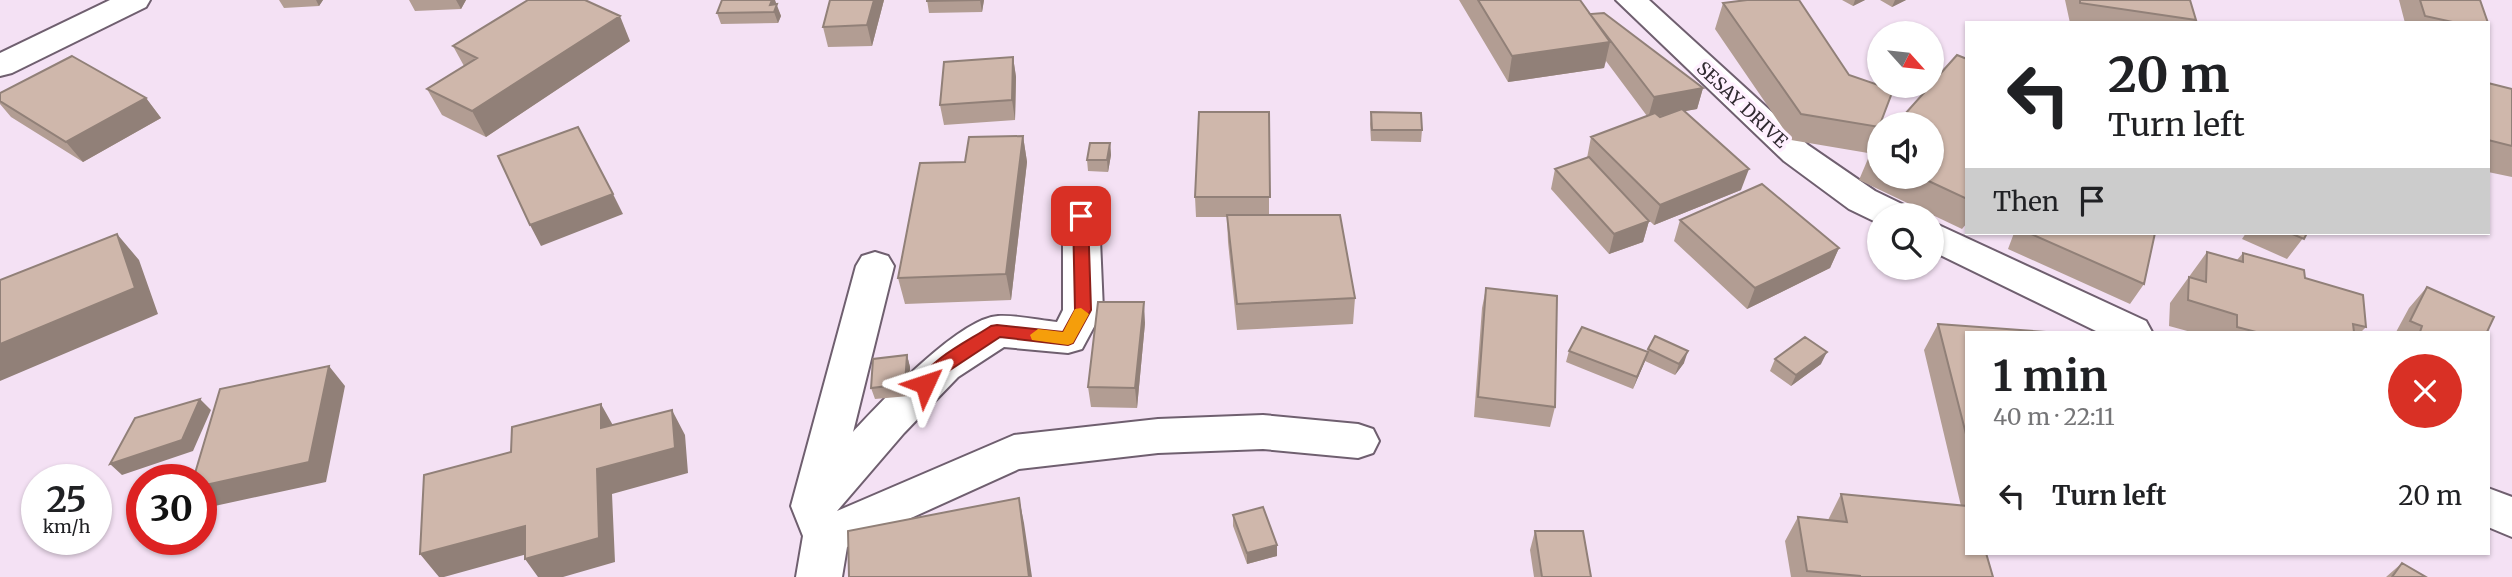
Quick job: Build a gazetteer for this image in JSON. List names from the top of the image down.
{
  "streets": {
    "street": ["SESAY DRIVE"]
  },
  "north": "bottom right",
  "page": {
    "turn": ["20 m", "Turn left"],
    "then": "Then",
    "heading": ["1 min", "40 m · 22:11"],
    "list": [
      {
        "name": "Turn left",
        "value": "20 m"
      }
    ],
    "speed": "25 km/h",
    "limit": "30"
  }
}
